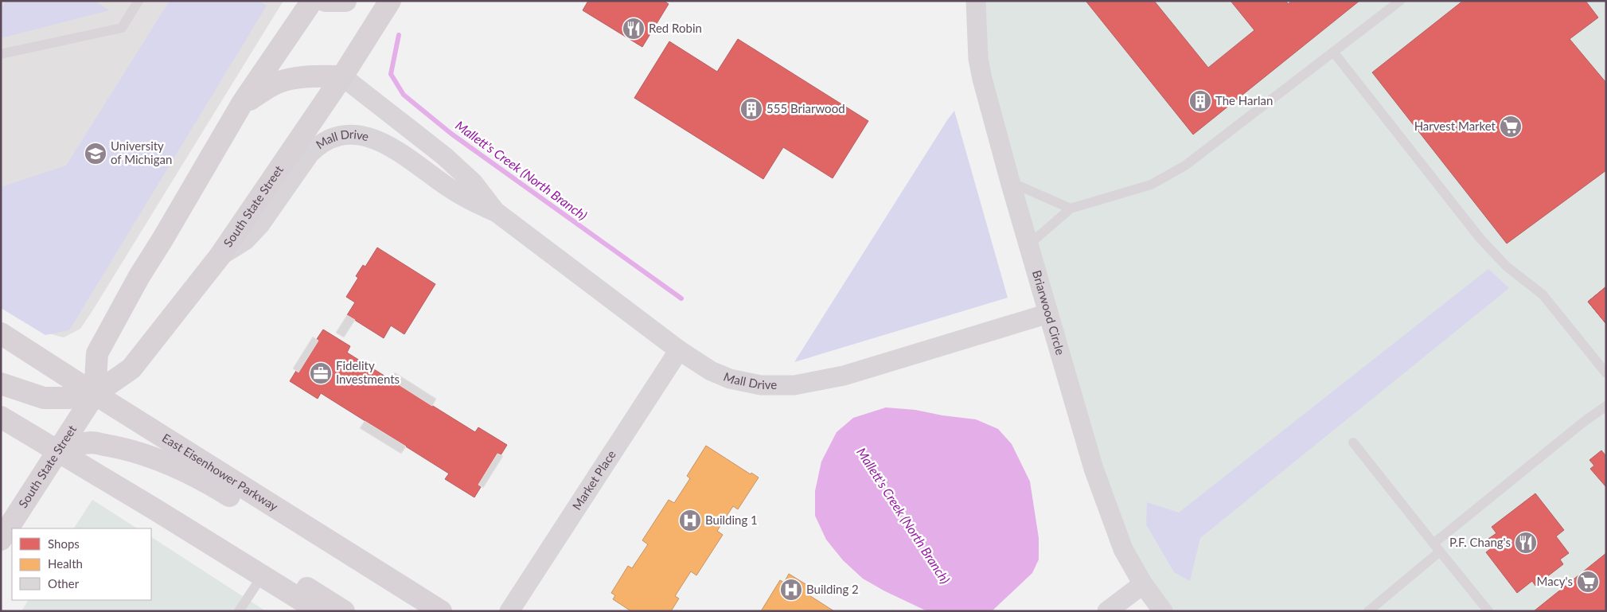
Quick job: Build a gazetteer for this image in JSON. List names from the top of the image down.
{
  "streets": {
    "main road": ["South State Street", "East Eisenhower Parkway"],
    "street": ["Mall Drive", "Briarwood Circle", "Market Place"]
  },
  "crossings": [
    ["Mall Drive", "South State Street"],
    ["Mall Drive", "Briarwood Circle"],
    ["Mall Drive", "Market Place"],
    ["South State Street", "East Eisenhower Parkway"]
  ],
  "water": ["Mallett's Creek (North Branch)"],
  "places": {
    "restaurant": ["Red Robin", "P.F. Chang's"],
    "building": ["The Harlan", "555 Briarwood"],
    "supermarket": ["Harvest Market", "Macy's"],
    "school or university": ["University of Michigan"],
    "office": ["Fidelity Investments"],
    "hospital": ["Building 1", "Building 2"]
  },
  "legend": ["Shops", "Health", "Other"]
}
